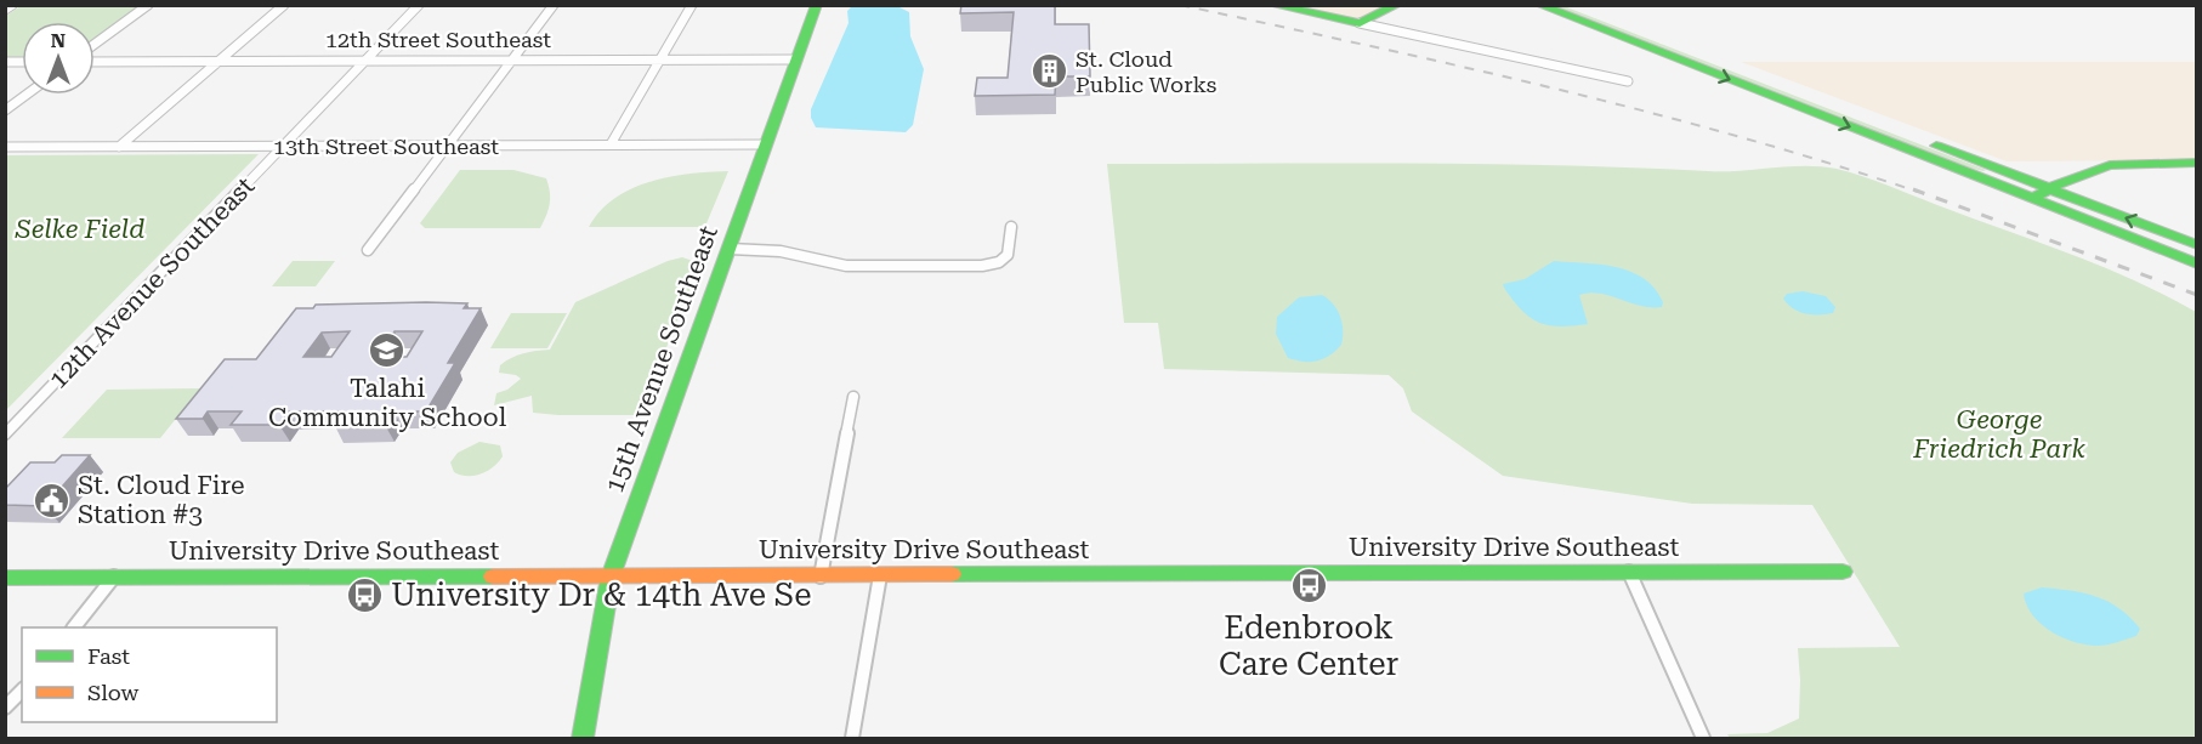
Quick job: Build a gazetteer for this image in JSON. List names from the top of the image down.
{
  "streets": {
    "main road": ["15th Avenue Southeast", "University Drive Southeast"],
    "street": ["12th Street Southeast", "13th Street Southeast", "12th Avenue Southeast"]
  },
  "crossings": [
    ["12th Street Southeast", "12th Avenue Southeast"],
    ["12th Street Southeast", "15th Avenue Southeast"],
    ["13th Street Southeast", "12th Avenue Southeast"],
    ["13th Street Southeast", "15th Avenue Southeast"],
    ["15th Avenue Southeast", "University Drive Southeast"]
  ],
  "parks": ["Selke Field", "George Friedrich Park"],
  "places": {
    "building": ["St. Cloud Public Works"],
    "school or university": ["Talahi Community School"],
    "public building": ["St. Cloud Fire Station #3"],
    "bus stop": ["Edenbrook Care Center", "University Dr & 14th Ave Se"]
  },
  "legend": ["Fast", "Slow"],
  "north": "top"
}
